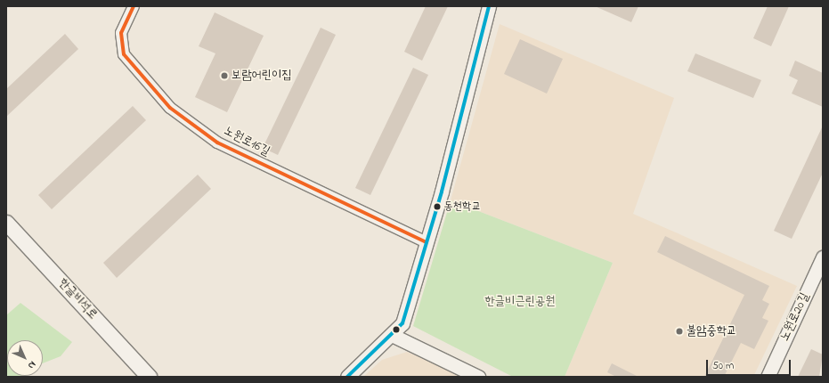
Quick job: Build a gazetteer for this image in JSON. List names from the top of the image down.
{
  "streets": {
    "main road": ["한글비석로"],
    "street": ["노원로16길", "노원로20길"]
  },
  "parks": ["한글비근린공원"],
  "places": ["보람어린이집", "동천학교", "불암중학교"],
  "scale_bar": "50 m",
  "north": "bottom right"
}
